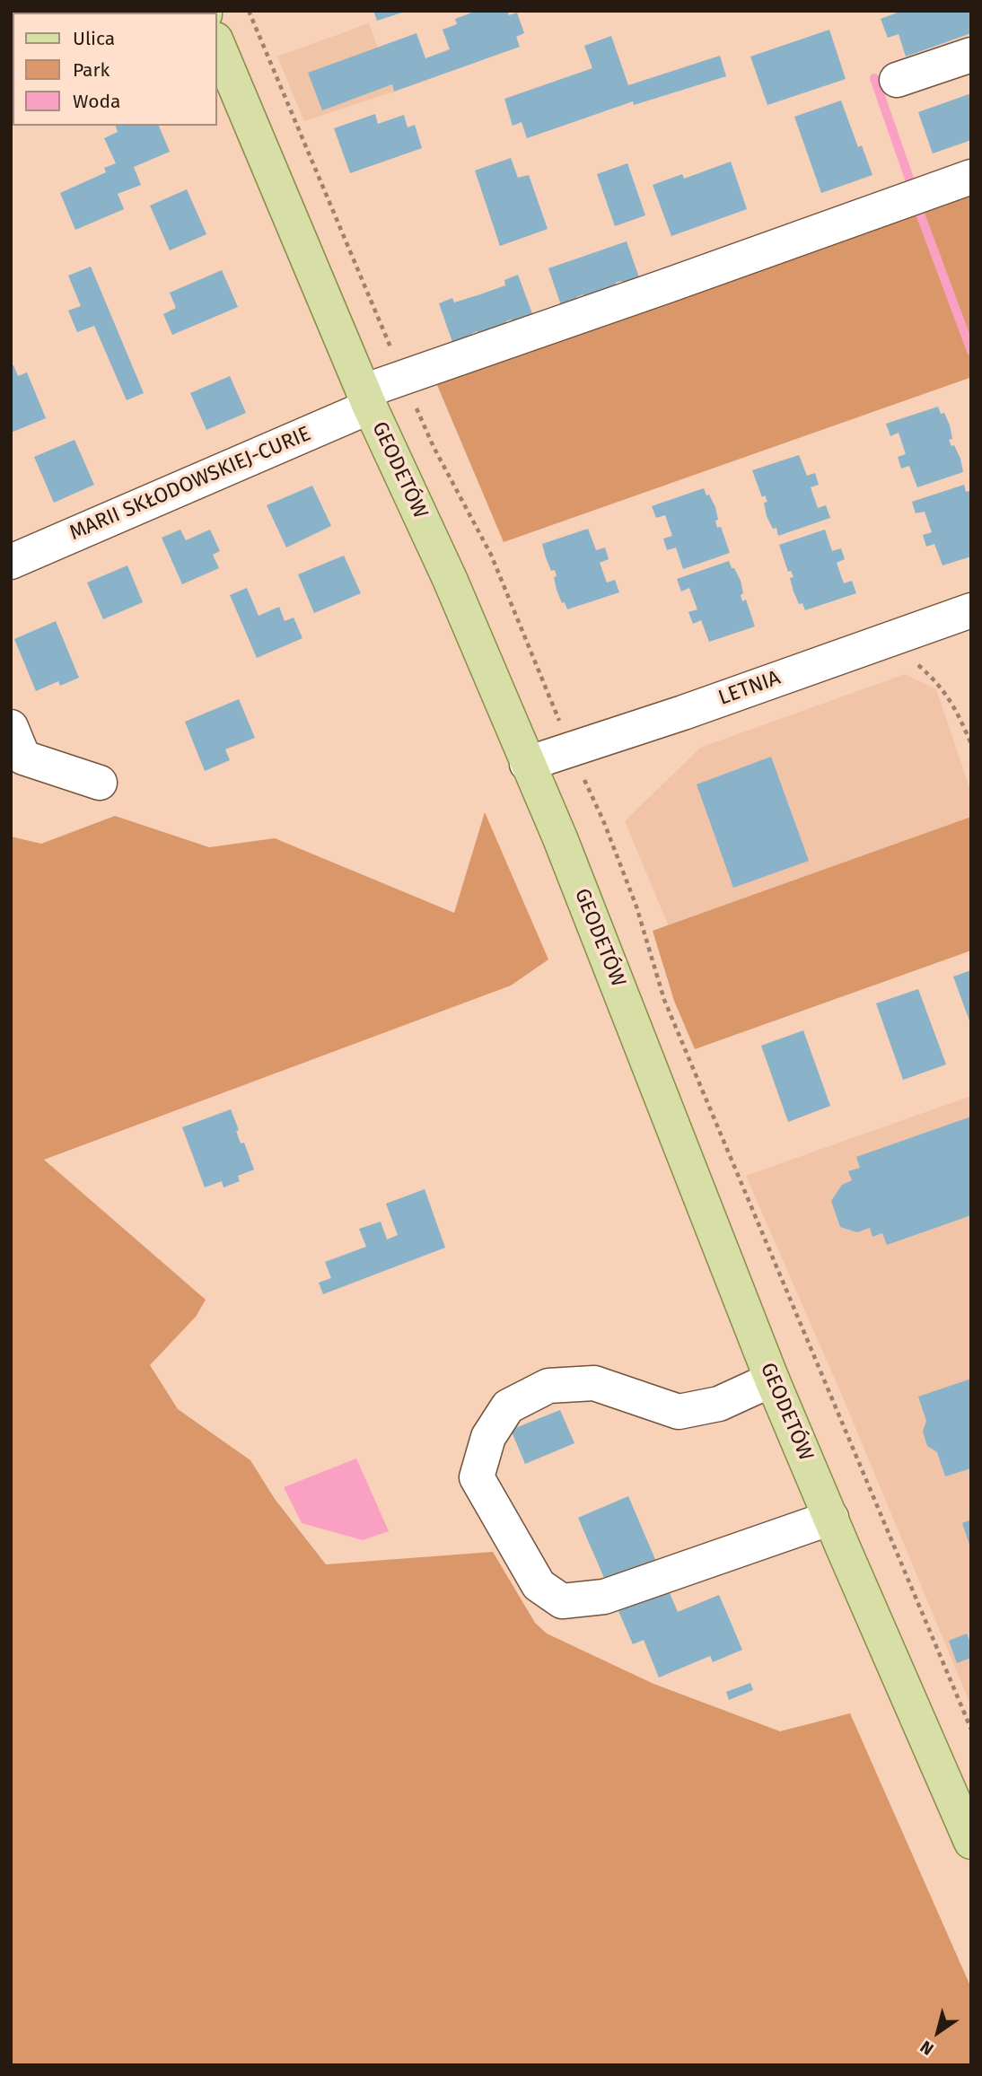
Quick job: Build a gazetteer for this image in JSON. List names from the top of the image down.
{
  "streets": {
    "main road": ["GEODETÓW"],
    "street": ["MARII SKŁODOWSKIEJ-CURIE", "LETNIA"]
  },
  "crossings": [
    ["GEODETÓW", "MARII SKŁODOWSKIEJ-CURIE"],
    ["GEODETÓW", "LETNIA"]
  ],
  "legend": ["Ulica", "Park", "Woda"],
  "north": "bottom left"
}
